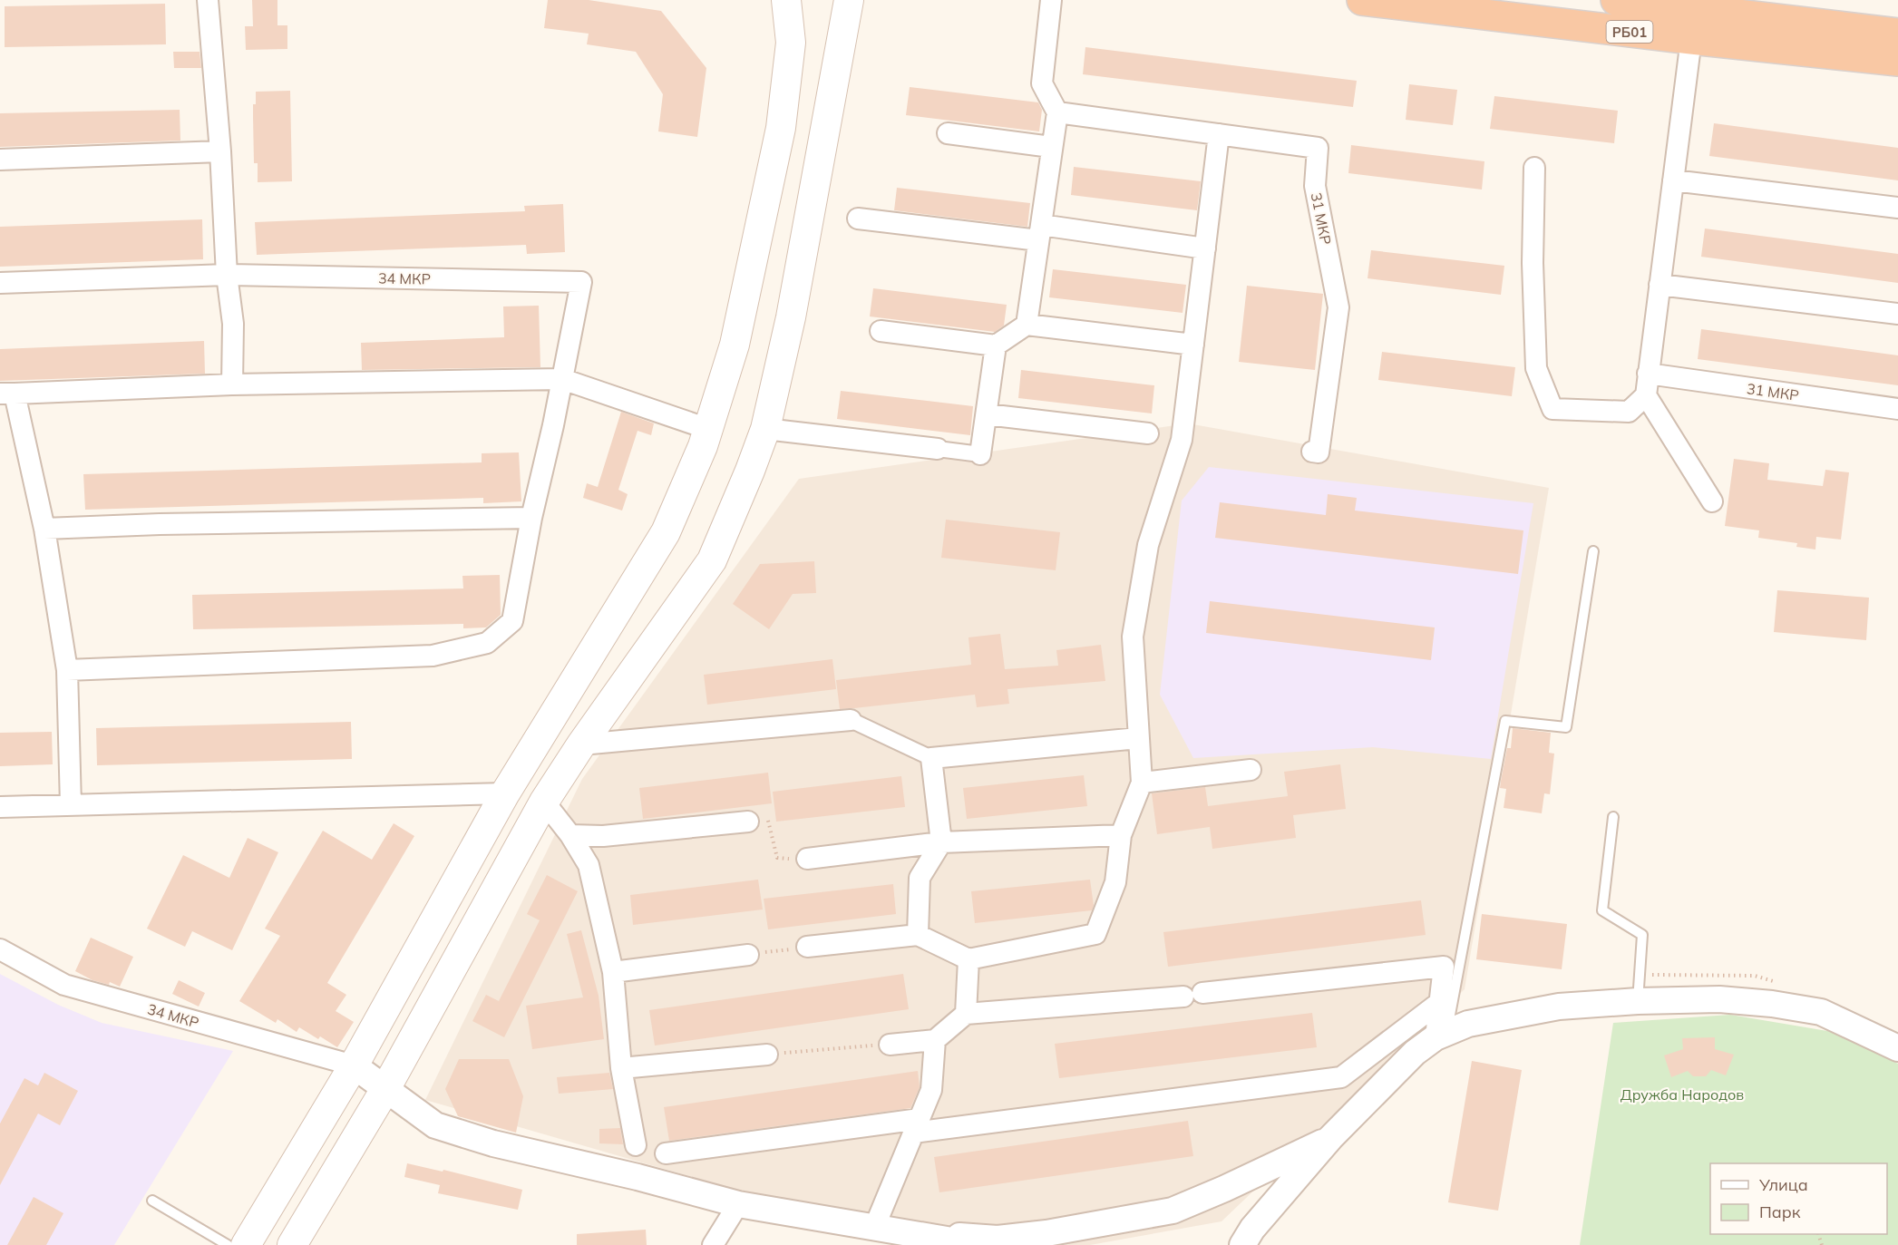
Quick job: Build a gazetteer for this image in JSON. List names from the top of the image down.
{
  "streets": {
    "highway": ["РБ01"],
    "street": ["31 МКР", "34 МКР"]
  },
  "parks": ["Дружба Народов"],
  "legend": ["Улица", "Парк"]
}
